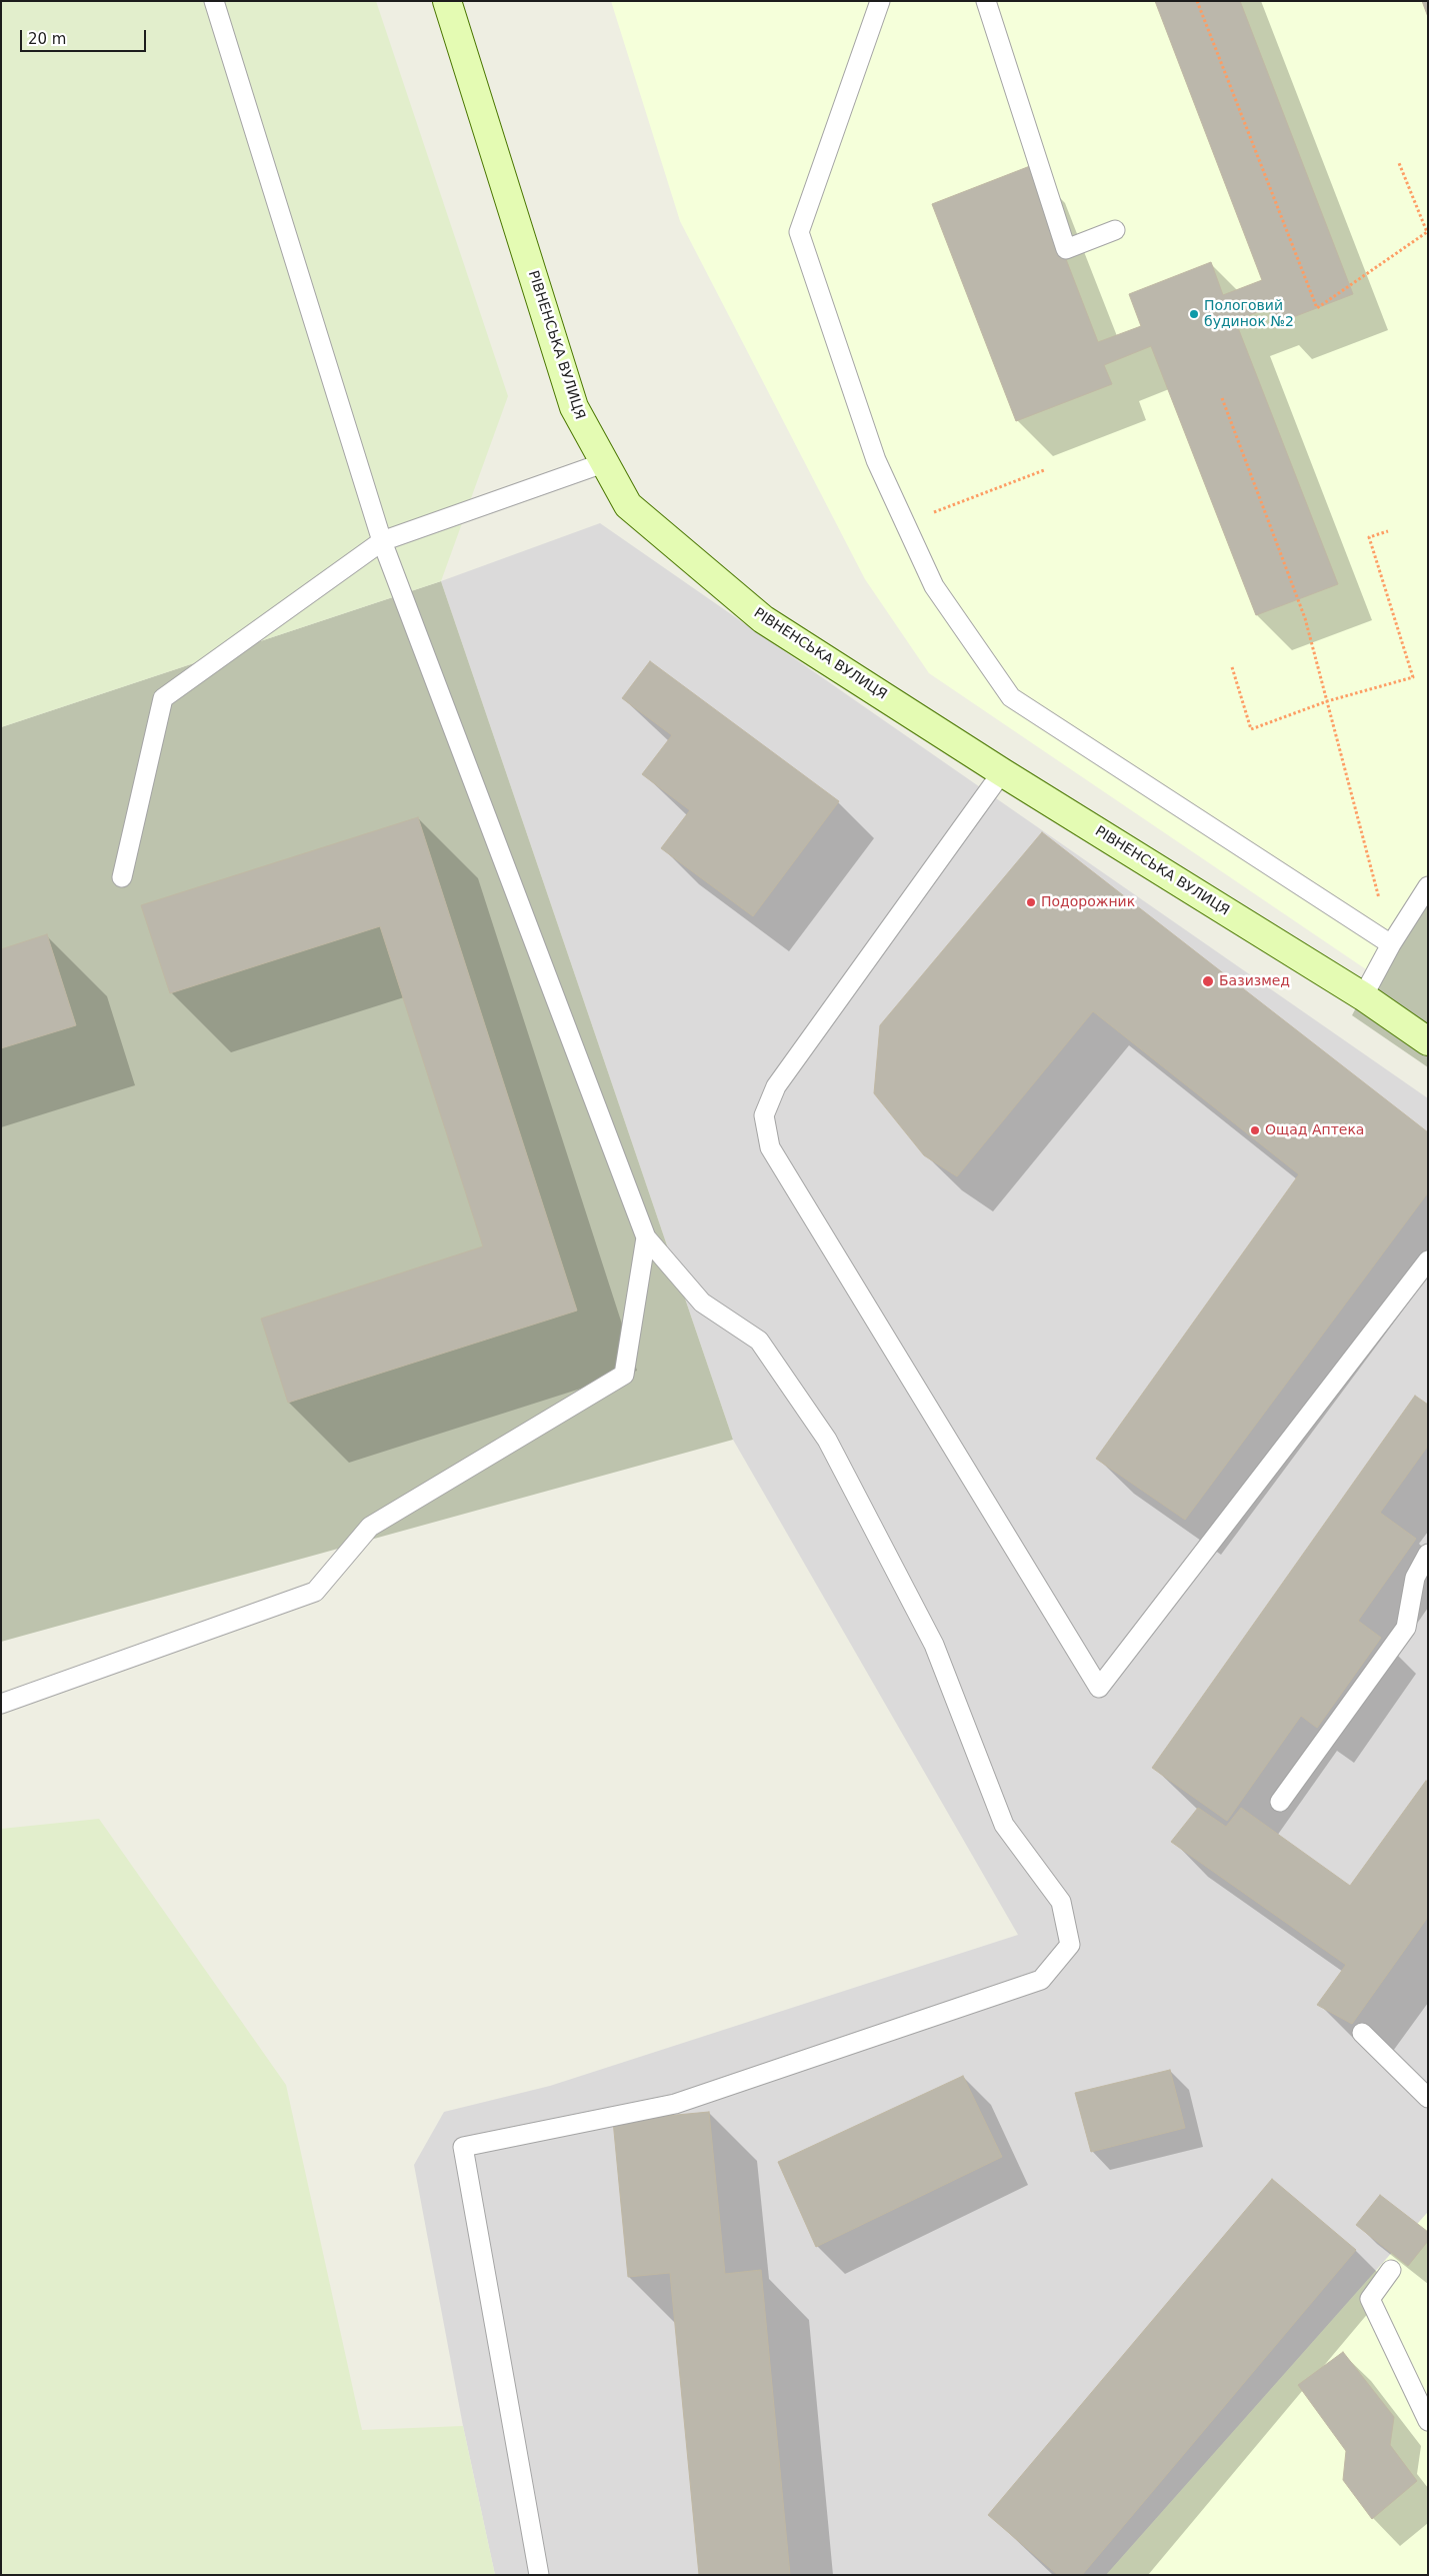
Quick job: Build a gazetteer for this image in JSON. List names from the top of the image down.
{
  "streets": {
    "street": ["РІВНЕНСЬКА ВУЛИЦЯ"]
  },
  "places": [
    "Пологовий будинок №2",
    "Подорожник",
    "Базизмед",
    "Ощад Аптека"
  ],
  "scale_bar": "20 m"
}
